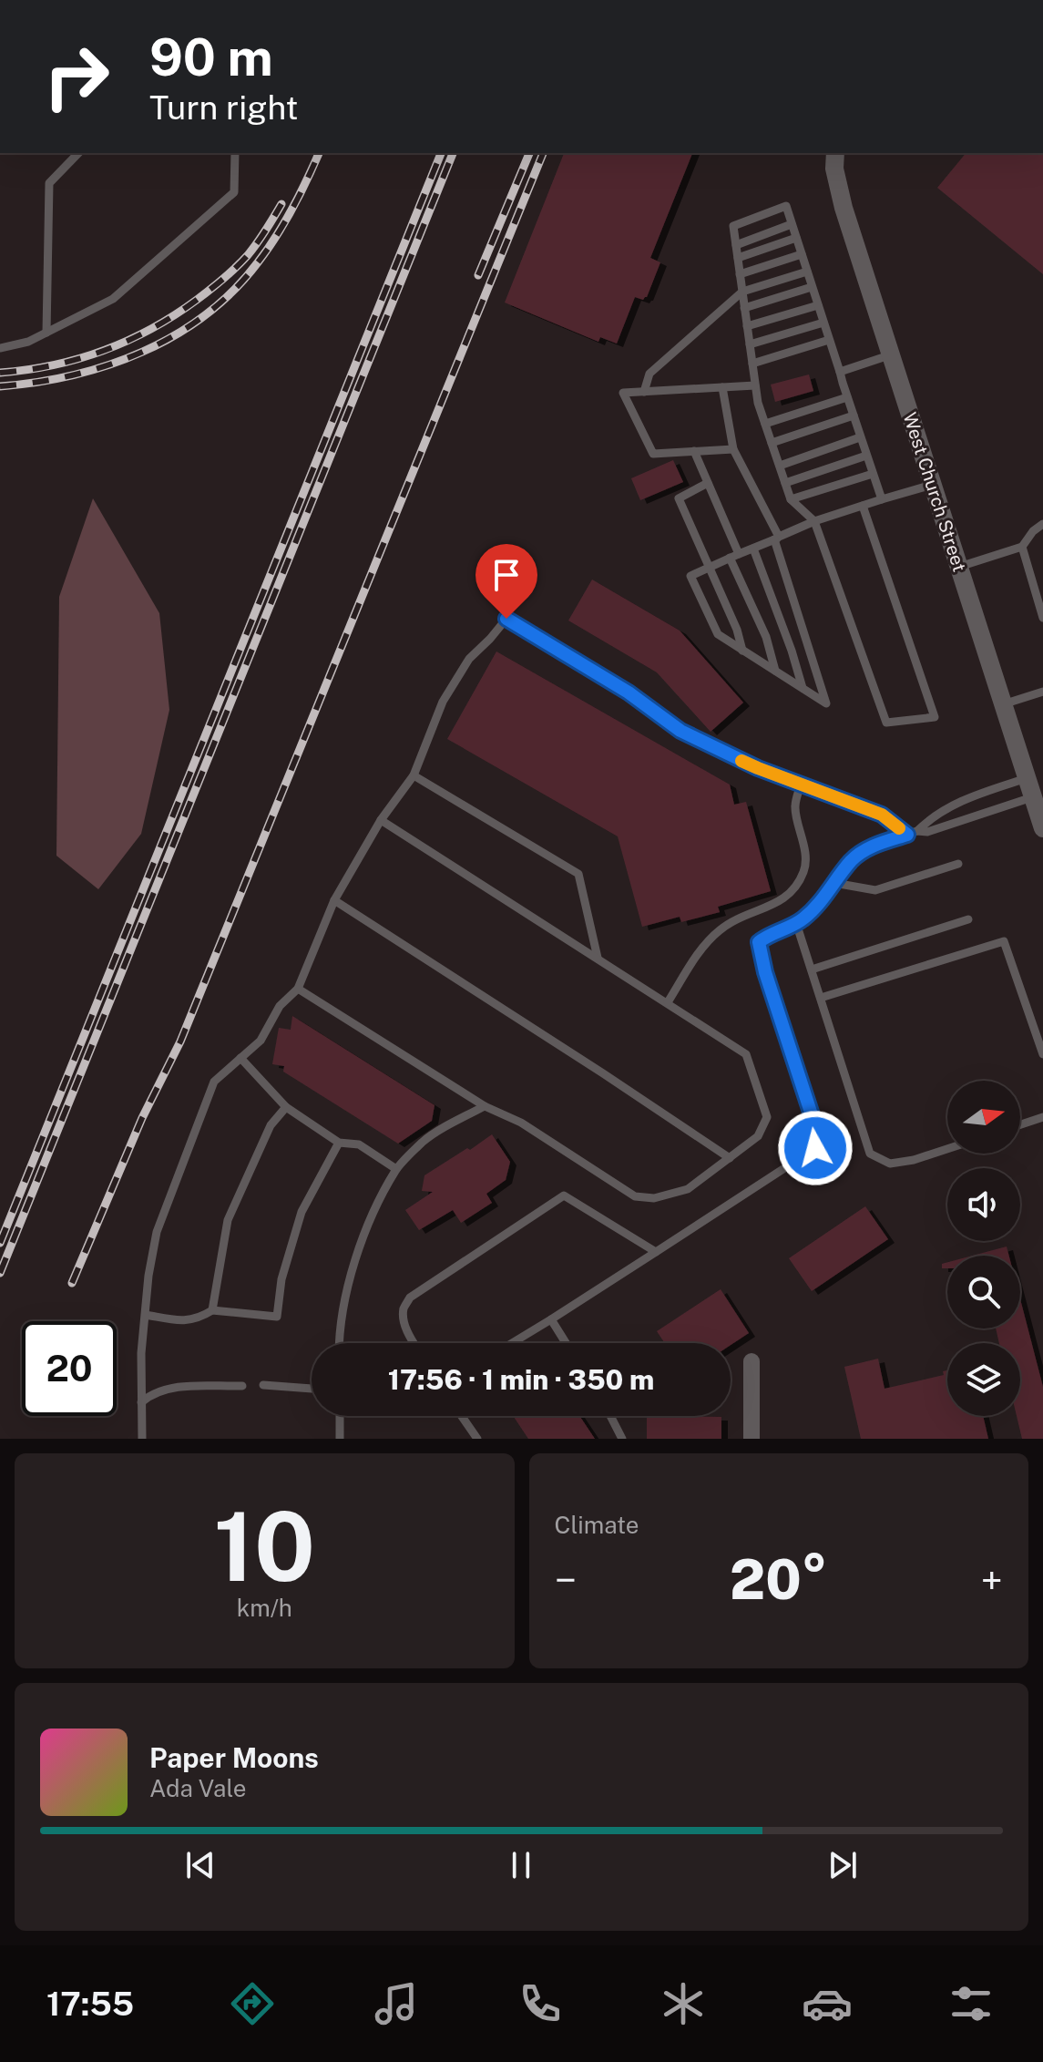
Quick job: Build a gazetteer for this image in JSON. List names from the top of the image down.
{
  "streets": {
    "street": ["West Church Street"]
  },
  "north": "right",
  "page": {
    "turn": ["90 m", "Turn right"],
    "limit": "20",
    "trip": "17:56 · 1 min · 350 m",
    "tile": [
      ["10", "km/h"],
      "Climate"
    ],
    "heat": ["−", "20°", "+"],
    "song": ["Paper Moons", "Ada Vale"],
    "tabs": "17:55"
  }
}
